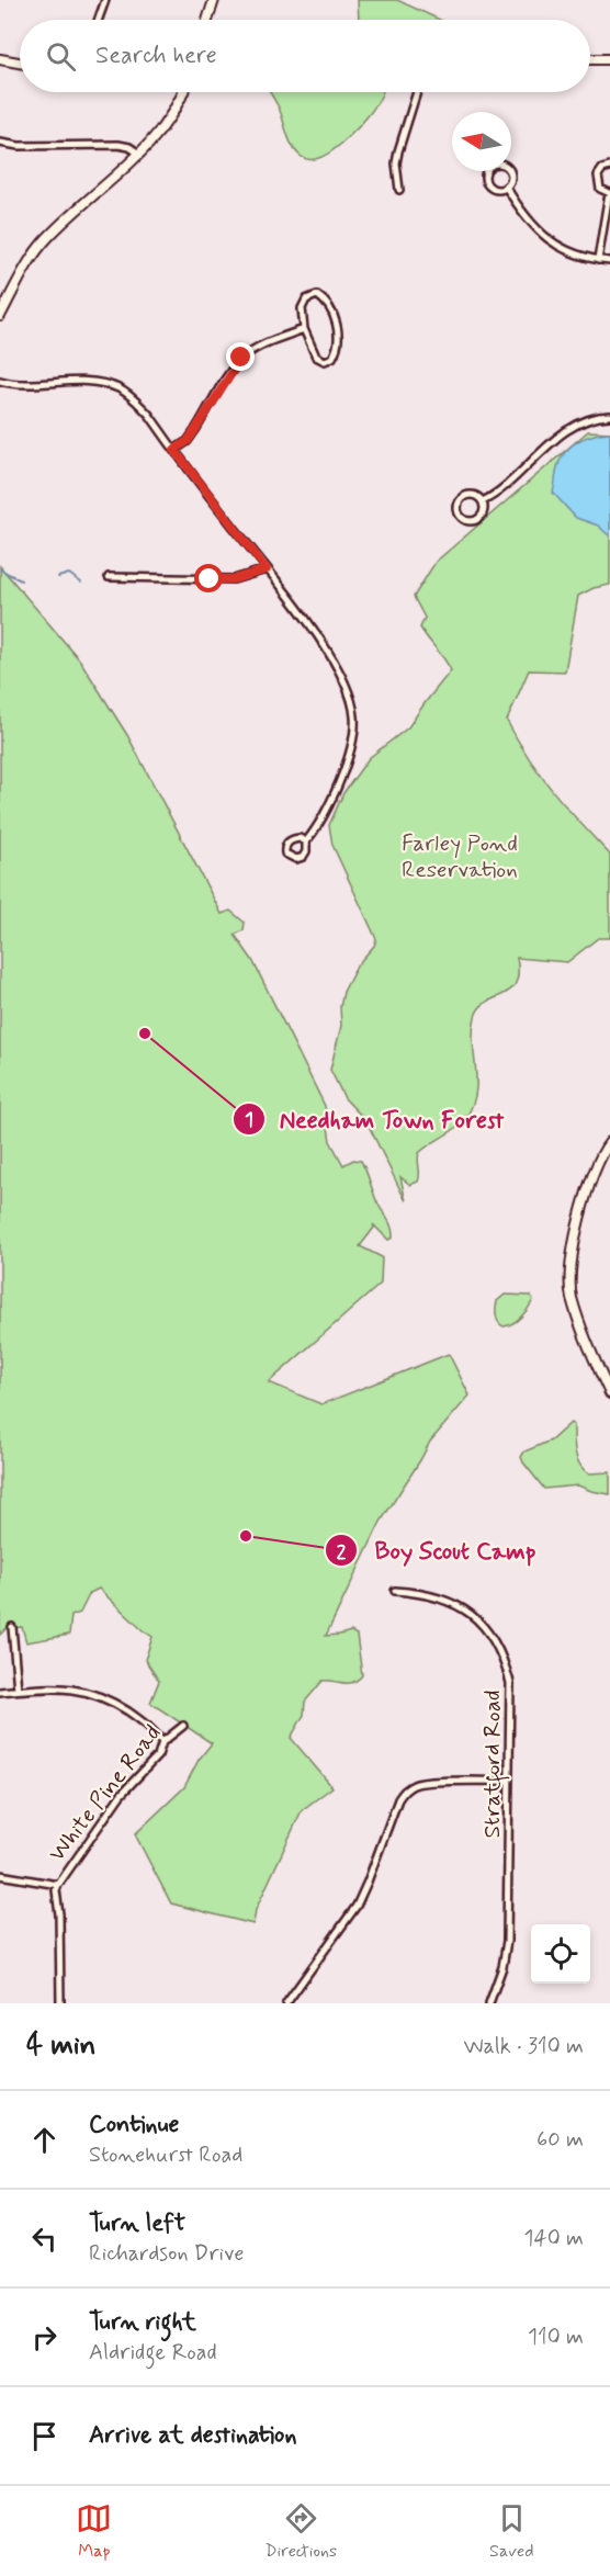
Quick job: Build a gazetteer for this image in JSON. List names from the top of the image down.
{
  "streets": {
    "street": ["Stratford Road", "White Pine Road"]
  },
  "parks": ["Farley Pond Reservation"],
  "places": ["Needham Town Forest", "Boy Scout Camp"],
  "north": "left",
  "page": {
    "search": "Search here",
    "heading": ["4 min", "Walk · 310 m"],
    "list": [
      ["Continue", "Stonehurst Road", "60 m"],
      ["Turn left", "Richardson Drive", "140 m"],
      ["Turn right", "Aldridge Road", "110 m"],
      "Arrive at destination"
    ],
    "nav": ["Map", "Directions", "Saved"]
  }
}
